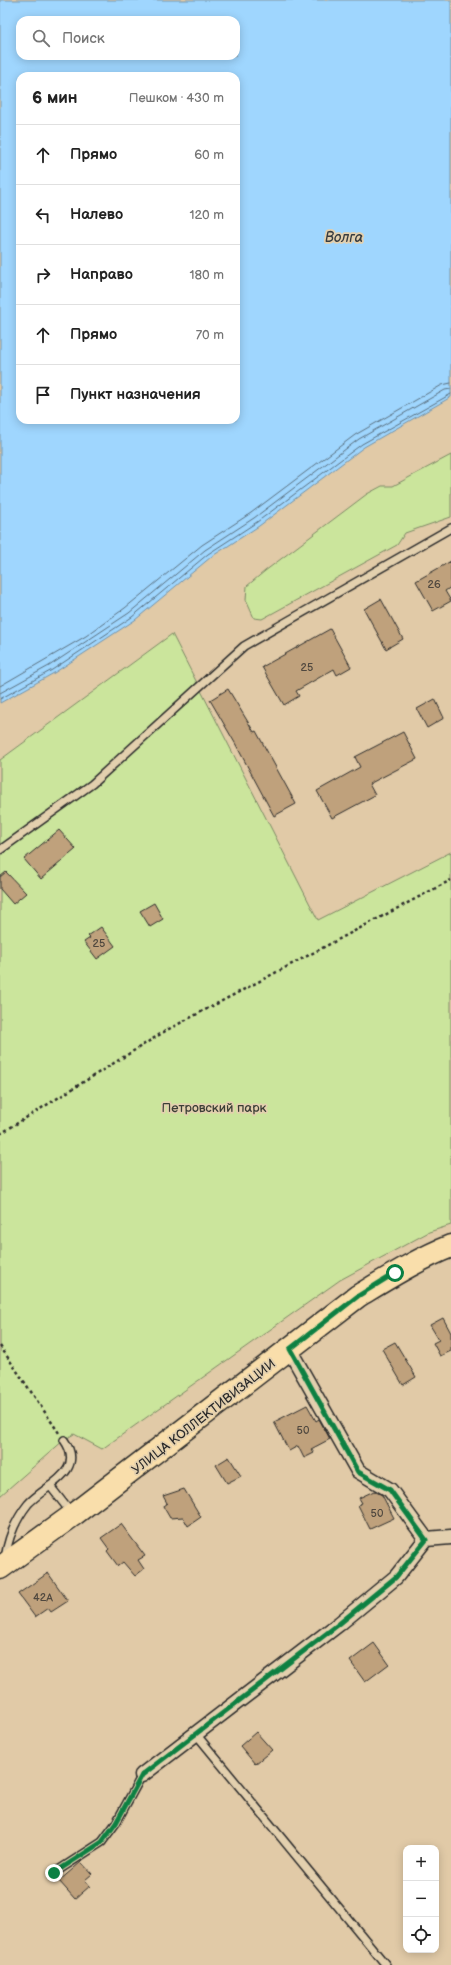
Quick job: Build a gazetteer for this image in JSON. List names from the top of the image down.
{
  "streets": {
    "main road": ["УЛИЦА КОЛЛЕКТИВИЗАЦИИ"]
  },
  "water": ["Волга"],
  "parks": ["Петровский парк"],
  "house_numbers": [
    "26",
    "25",
    "25",
    "50",
    "50",
    "42А"
  ],
  "page": {
    "search": "Поиск",
    "heading": ["6 мин", "Пешком · 430 m"],
    "list": [
      ["Прямо", "60 m"],
      ["Налево", "120 m"],
      ["Направо", "180 m"],
      ["Прямо", "70 m"],
      "Пункт назначения"
    ],
    "map_buttons": ["+", "−"]
  }
}
